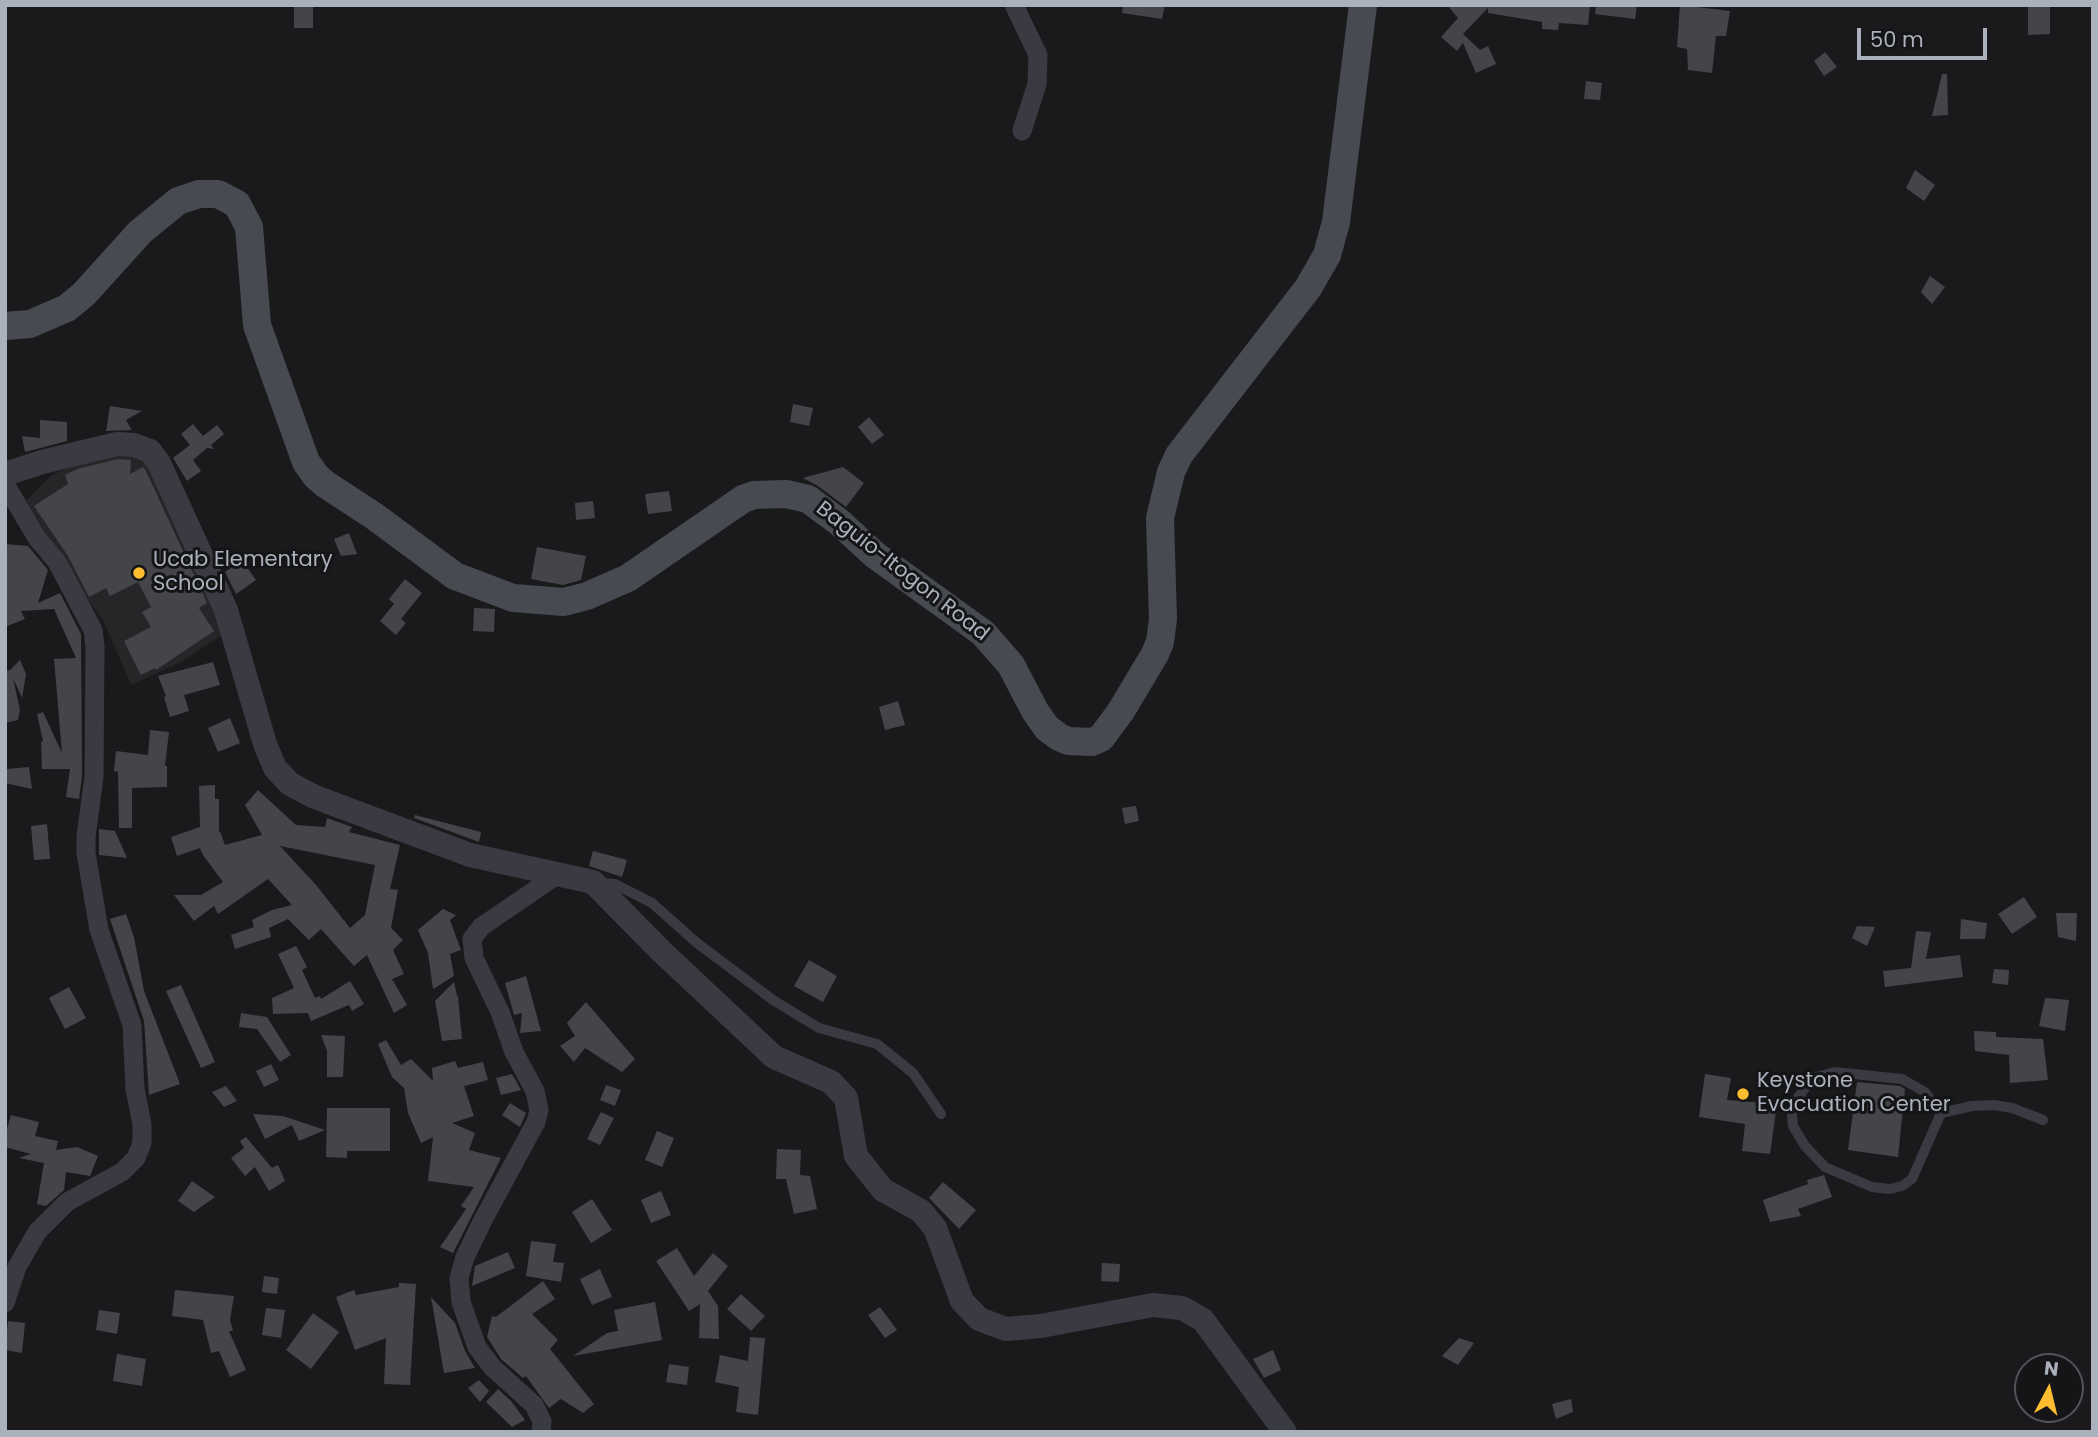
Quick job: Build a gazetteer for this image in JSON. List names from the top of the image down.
{
  "streets": {
    "main road": ["Baguio-Itogon Road"]
  },
  "places": ["Ucab Elementary School", "Keystone Evacuation Center"],
  "scale_bar": "50 m",
  "north": "top"
}
